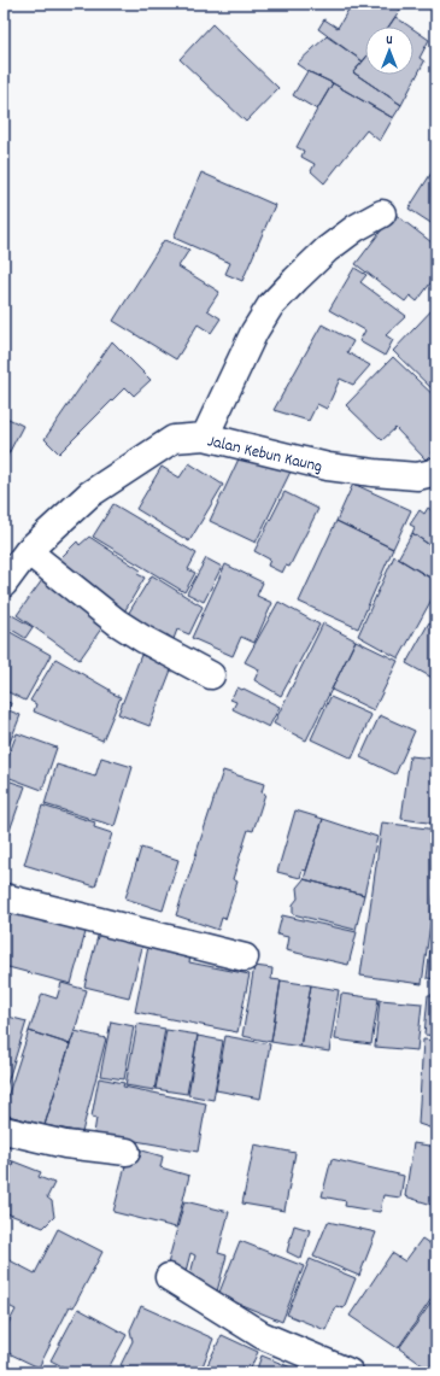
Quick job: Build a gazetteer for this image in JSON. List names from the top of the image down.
{
  "streets": {
    "street": ["Jalan Kebun Kaung"]
  },
  "north": "top"
}
